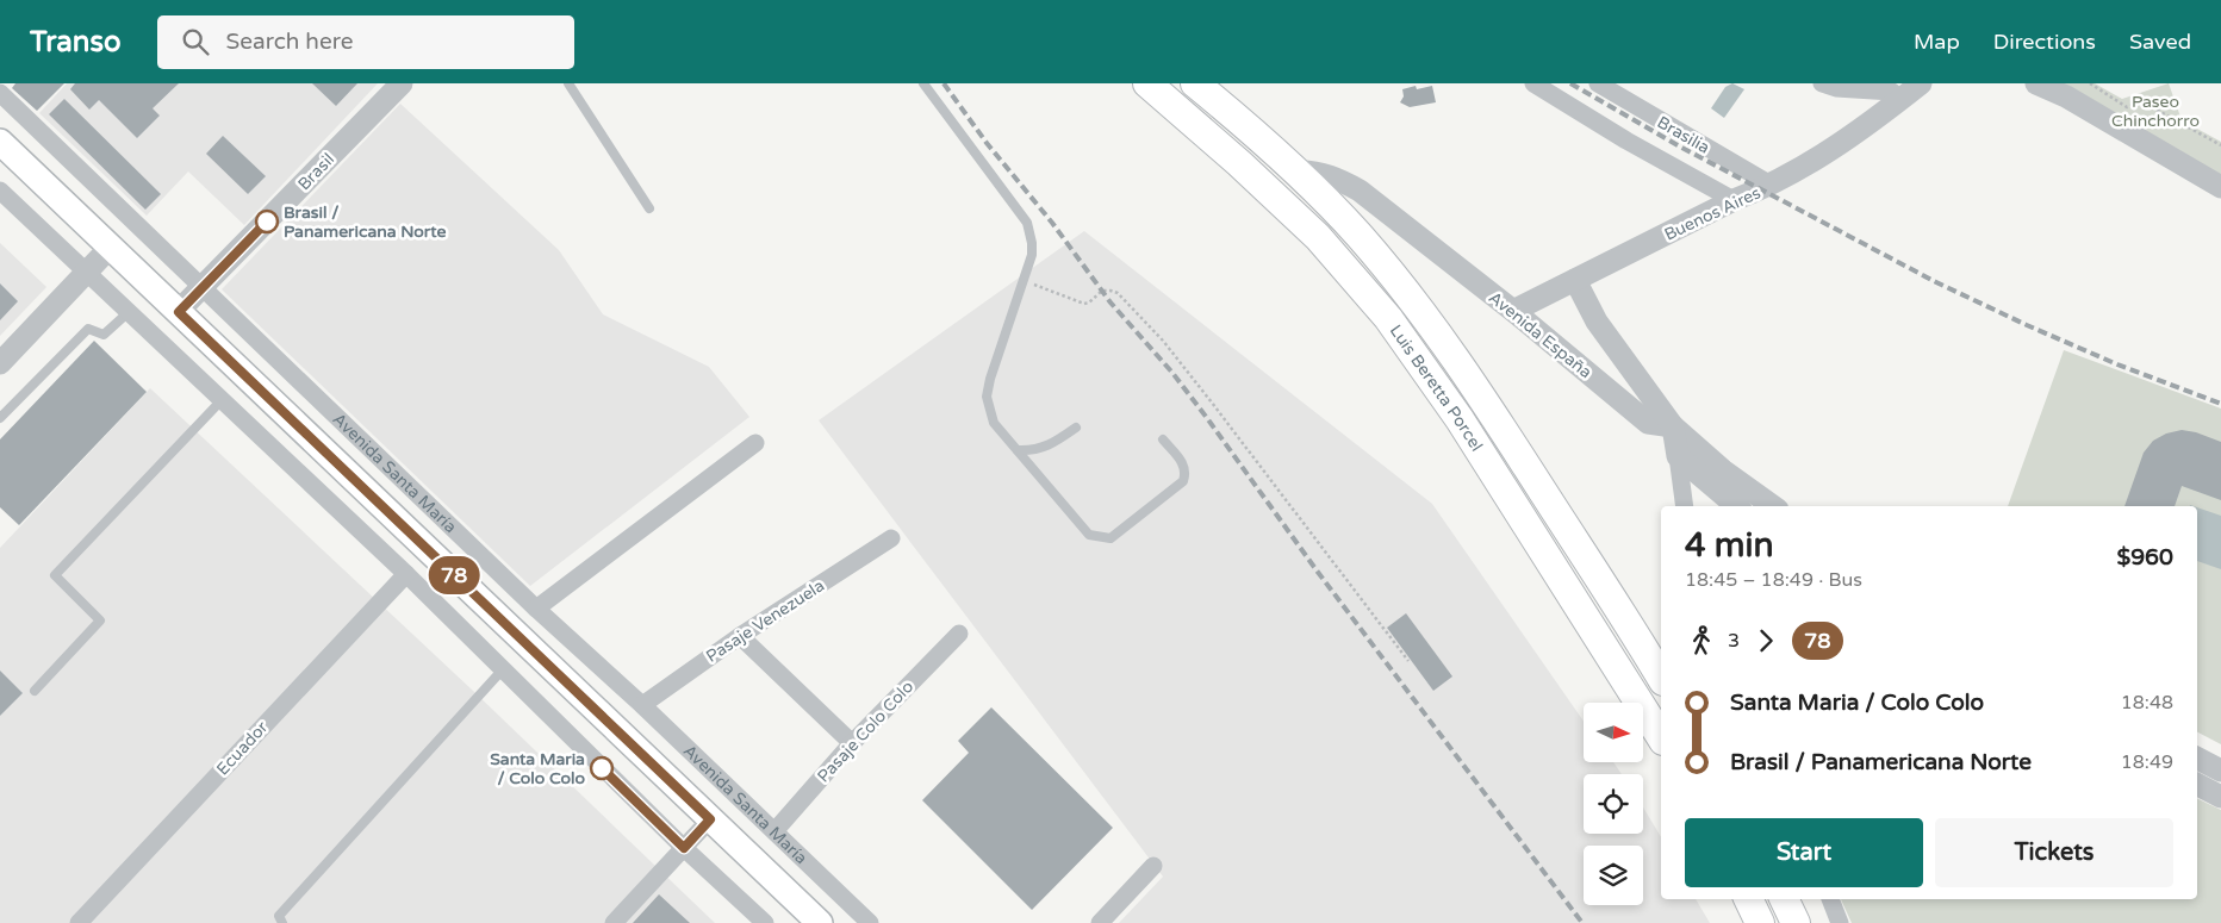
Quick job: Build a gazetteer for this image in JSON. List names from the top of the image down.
{
  "streets": {
    "main road": ["Luis Beretta Porcel", "Avenida Santa María"],
    "street": [
      "Brasilia",
      "Brasil",
      "Buenos Aires",
      "Avenida España",
      "Pasaje Venezuela",
      "Pasaje Colo Colo",
      "Ecuador"
    ]
  },
  "crossings": [
    ["Brasilia", "Buenos Aires"],
    ["Brasil", "Avenida Santa María"],
    ["Buenos Aires", "Avenida España"],
    ["Avenida España", "Luis Beretta Porcel"],
    ["Avenida Santa María", "Pasaje Venezuela"],
    ["Avenida Santa María", "Pasaje Colo Colo"]
  ],
  "parks": ["Paseo Chinchorro"],
  "places": ["Brasil / Panamericana Norte", "Santa Maria / Colo Colo"],
  "lines": ["bus line 78"],
  "north": "right",
  "page": {
    "header": "Transo",
    "search": "Search here",
    "nav": ["Map", "Directions", "Saved"],
    "on_map": "78",
    "heading": ["4 min", "18:45 – 18:49 · Bus", "$960"],
    "legs": ["3", "78"],
    "list": [
      {
        "name": "Santa Maria / Colo Colo",
        "value": "18:48"
      },
      {
        "name": "Brasil / Panamericana Norte",
        "value": "18:49"
      }
    ],
    "buttons": ["Start", "Tickets"]
  }
}
